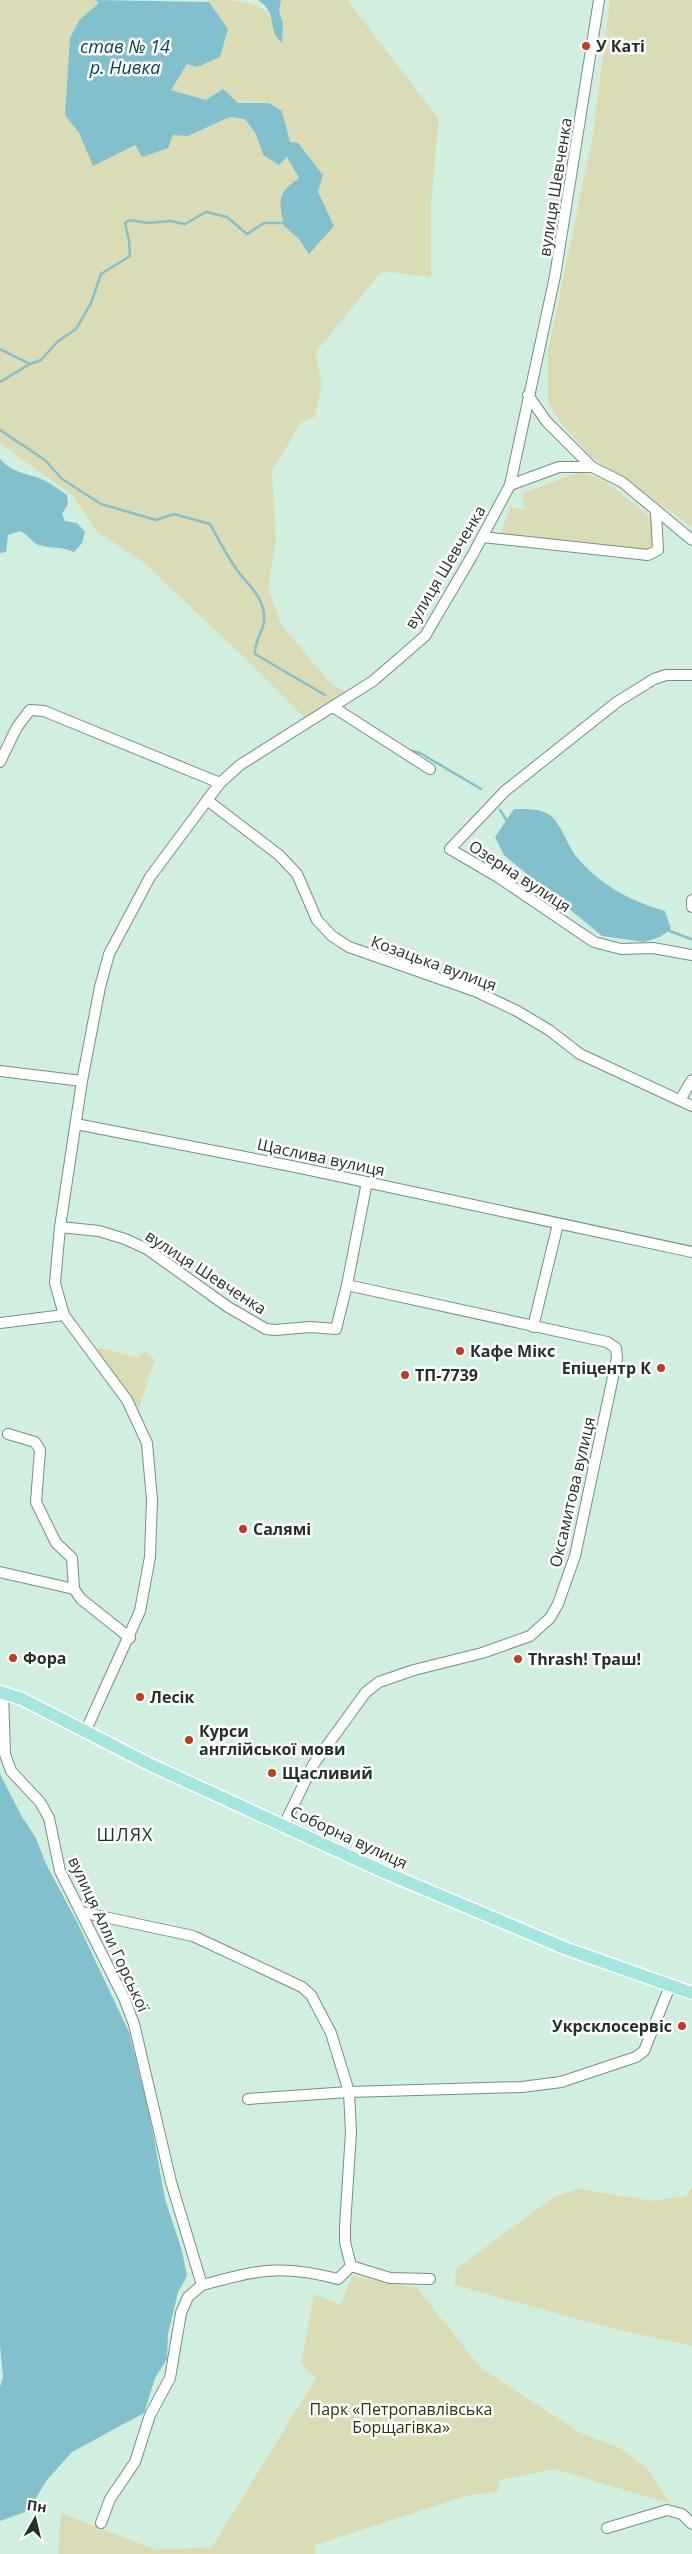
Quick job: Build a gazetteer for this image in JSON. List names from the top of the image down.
{
  "streets": {
    "main road": ["Соборна вулиця"],
    "street": [
      "вулиця Шевченка",
      "Озерна вулиця",
      "Козацька вулиця",
      "Щаслива вулиця",
      "Оксамитова вулиця",
      "вулиця Алли Горської"
    ]
  },
  "crossings": [
    ["вулиця Шевченка", "Козацька вулиця"],
    ["вулиця Шевченка", "Щаслива вулиця"],
    ["вулиця Шевченка", "Оксамитова вулиця"],
    ["вулиця Шевченка", "Соборна вулиця"],
    ["Оксамитова вулиця", "Соборна вулиця"],
    ["Соборна вулиця", "вулиця Алли Горської"]
  ],
  "districts": ["ШЛЯХ"],
  "water": ["став № 14 р. Нивка"],
  "parks": ["Парк «Петропавлівська Борщагівка»"],
  "places": [
    "У Каті",
    "Кафе Мікс",
    "Епіцентр К",
    "ТП-7739",
    "Салямі",
    "Фора",
    "Thrash! Траш!",
    "Лесік",
    "Курси англійської мови",
    "Щасливий",
    "Укрсклосервіс"
  ],
  "north": "top"
}
